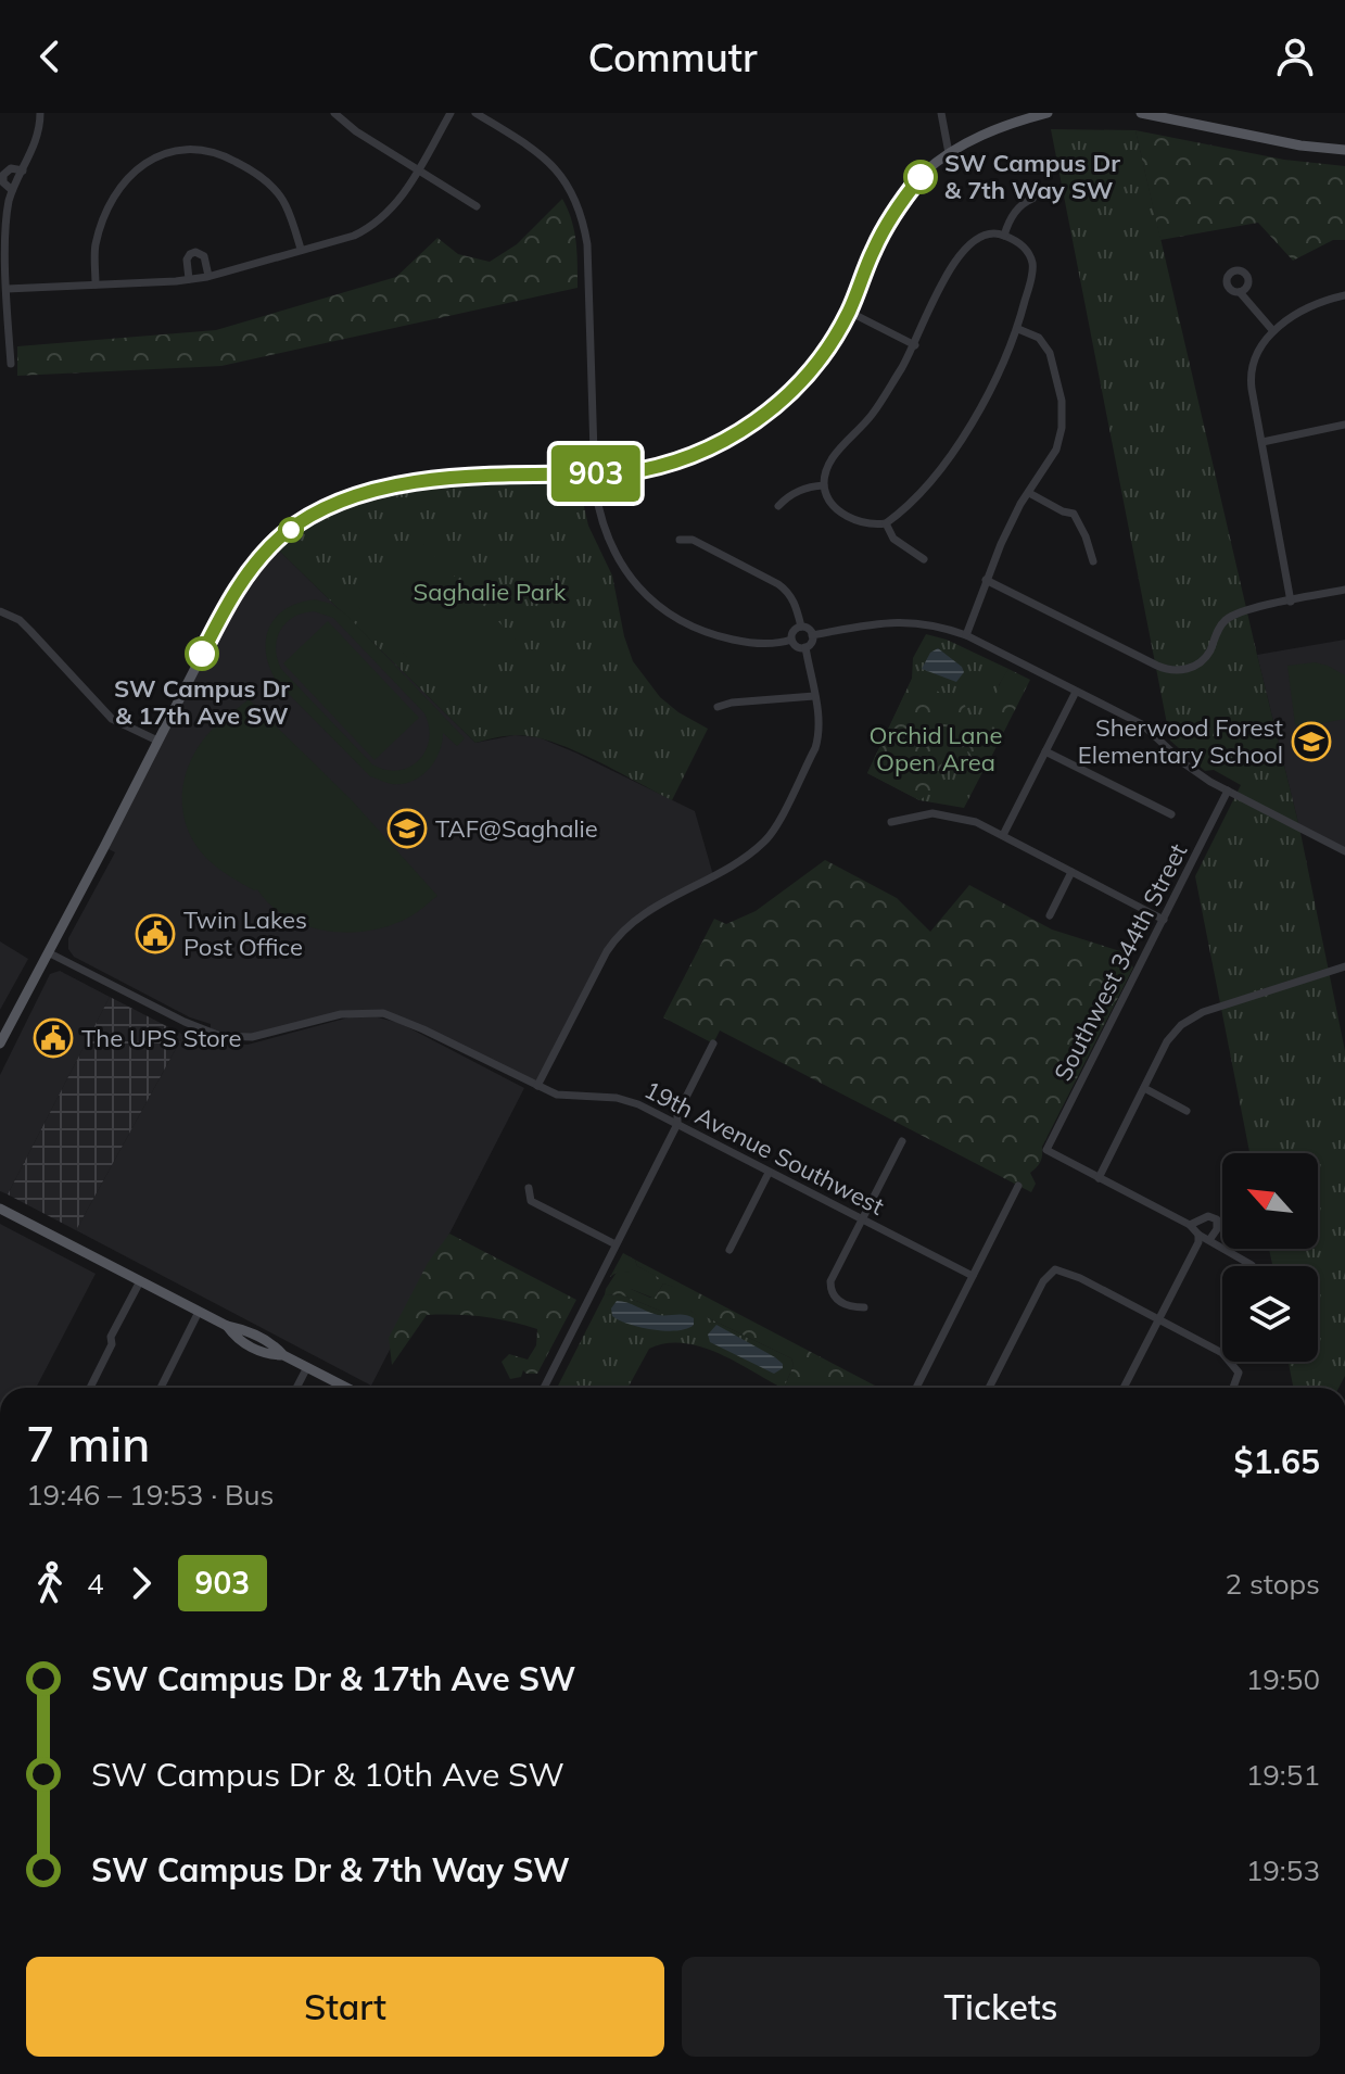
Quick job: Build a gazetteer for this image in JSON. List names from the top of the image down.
{
  "streets": {
    "street": ["Southwest 344th Street", "19th Avenue Southwest"]
  },
  "parks": ["Saghalie Park", "Orchid Lane Open Area"],
  "places": {
    "other": ["SW Campus Dr & 7th Way SW", "SW Campus Dr & 17th Ave SW"],
    "school or university": ["Sherwood Forest Elementary School", "TAF@Saghalie"],
    "public building": ["Twin Lakes Post Office", "The UPS Store"]
  },
  "lines": ["bus line 903"],
  "north": "top left",
  "page": {
    "header": "Commutr",
    "on_map": "903",
    "heading": ["7 min", "19:46 – 19:53 · Bus", "$1.65"],
    "legs": ["4", "903", "2 stops"],
    "list": [
      {
        "name": "SW Campus Dr & 17th Ave SW",
        "value": "19:50"
      },
      {
        "name": "SW Campus Dr & 10th Ave SW",
        "value": "19:51"
      },
      {
        "name": "SW Campus Dr & 7th Way SW",
        "value": "19:53"
      }
    ],
    "buttons": ["Start", "Tickets"]
  }
}
